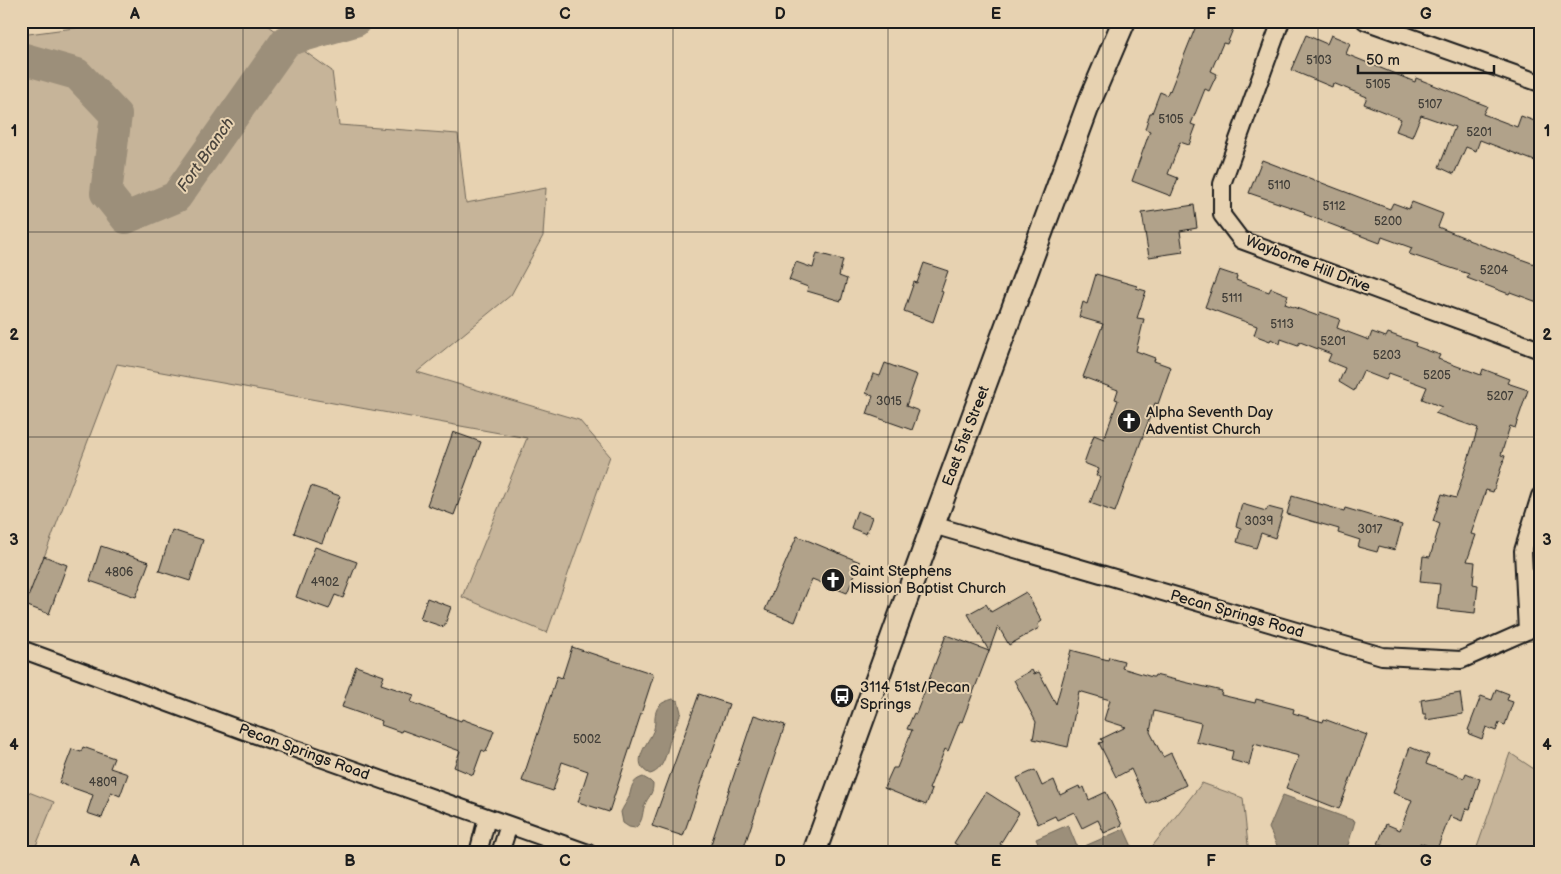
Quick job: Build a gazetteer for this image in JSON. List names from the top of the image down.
{
  "streets": {
    "main road": ["East 51st Street"],
    "street": ["Wayborne Hill Drive", "Pecan Springs Road"]
  },
  "crossings": [
    ["East 51st Street", "Pecan Springs Road"]
  ],
  "water": ["Fort Branch"],
  "places": {
    "church": ["Alpha Seventh Day Adventist Church", "Saint Stephens Mission Baptist Church"],
    "bus stop": ["3114 51st/Pecan Springs"]
  },
  "house_numbers": [
    "5103",
    "5105",
    "5107",
    "5105",
    "5201",
    "5110",
    "5112",
    "5200",
    "5204",
    "5111",
    "5113",
    "5201",
    "5203",
    "5205",
    "5207",
    "3015",
    "3039",
    "3017",
    "4806",
    "4902",
    "5002",
    "4809"
  ],
  "scale_bar": "50 m",
  "grid": {
    "columns": [
      "A",
      "B",
      "C",
      "D",
      "E",
      "F",
      "G"
    ],
    "rows": [
      "1",
      "2",
      "3",
      "4"
    ]
  }
}
